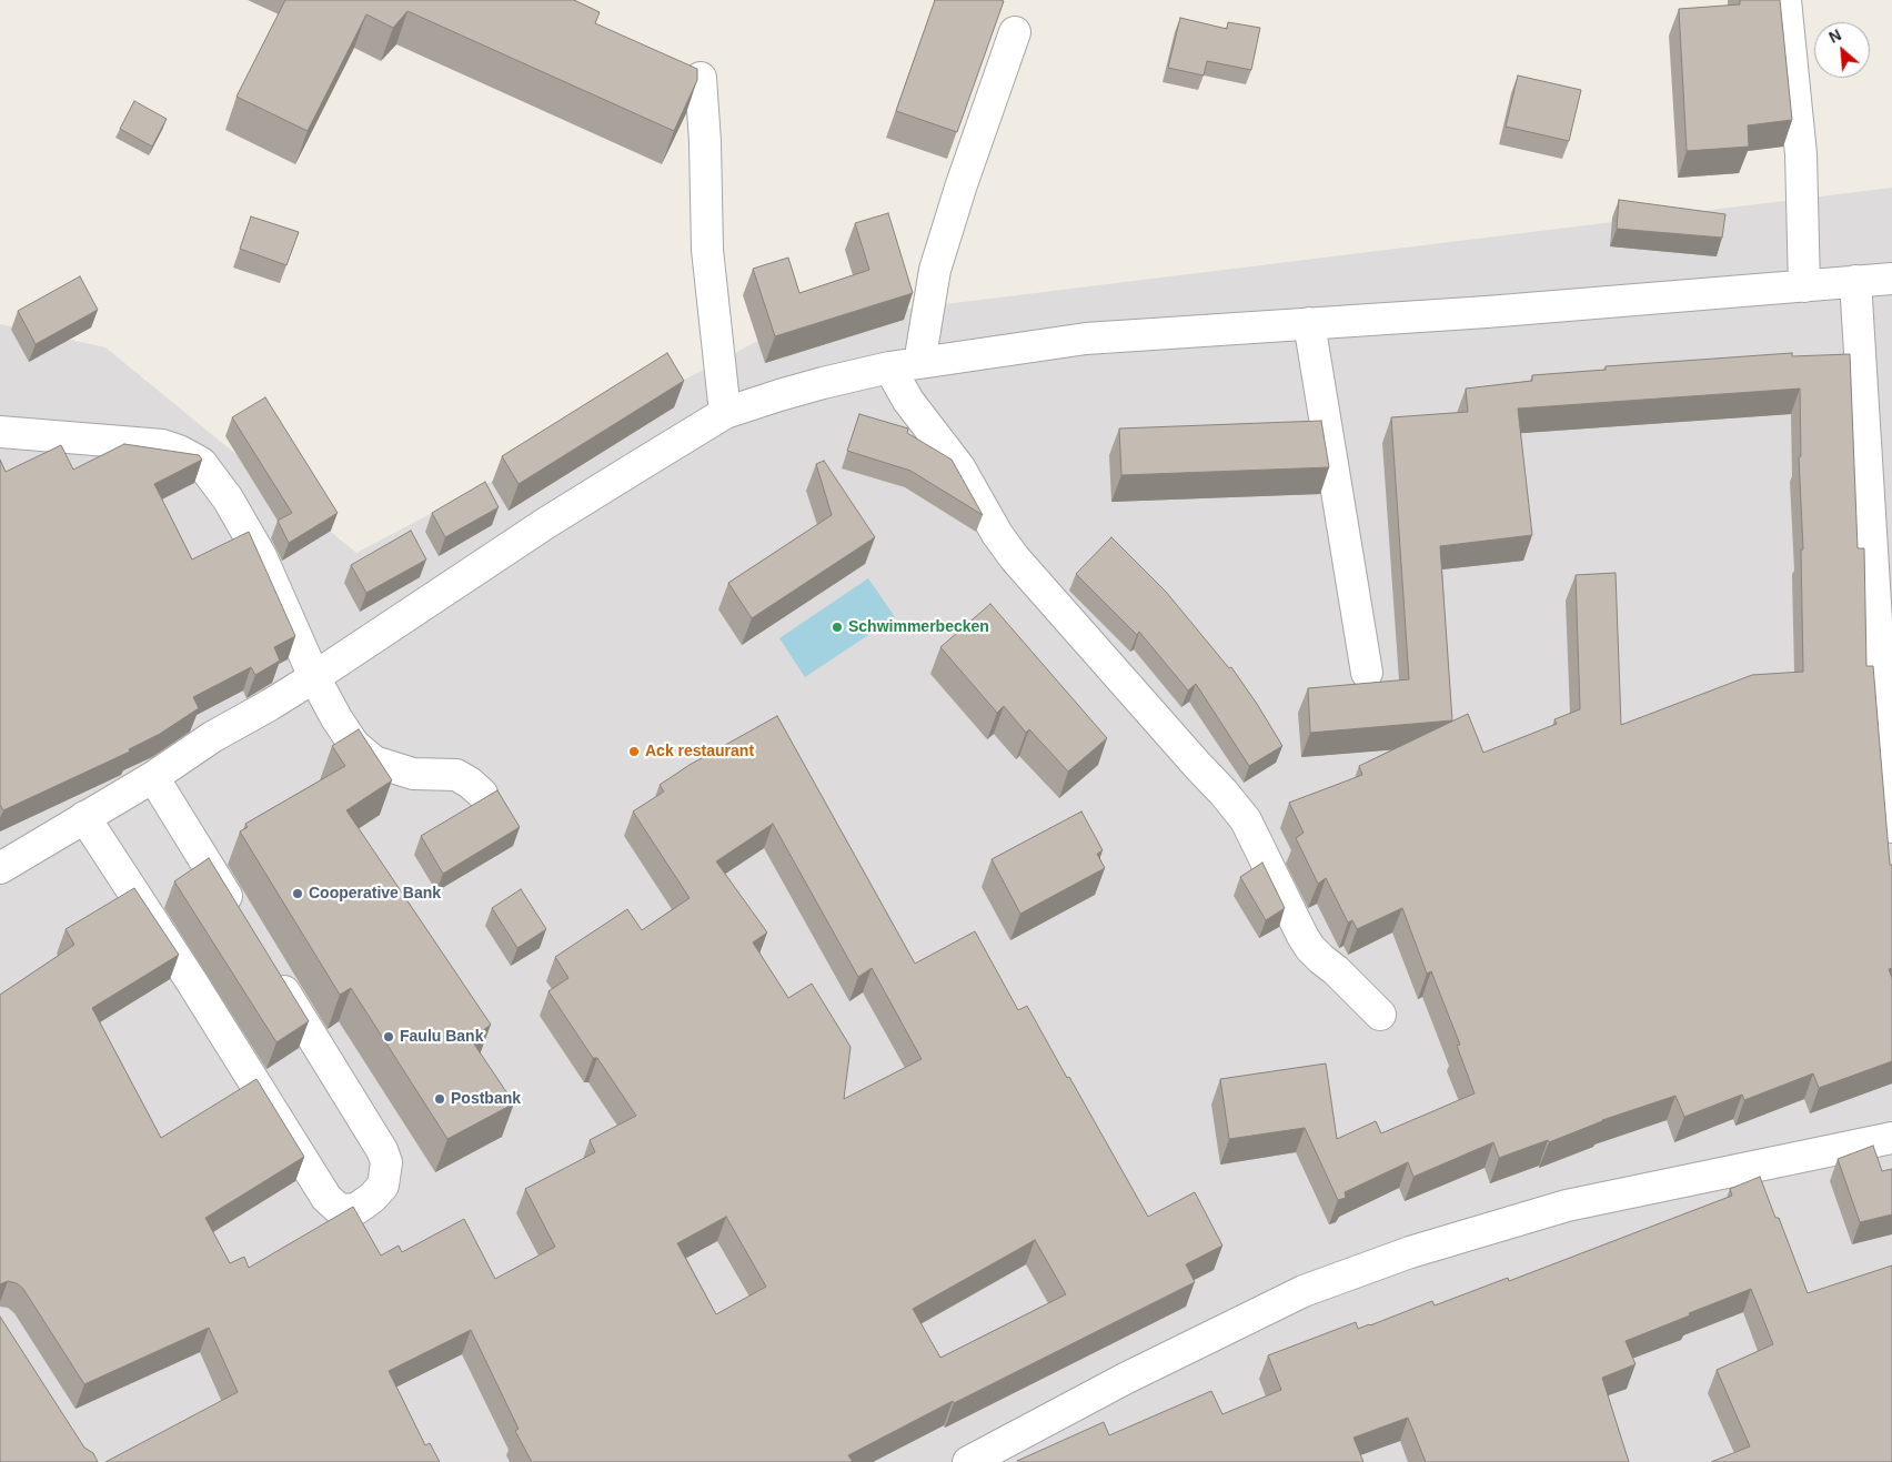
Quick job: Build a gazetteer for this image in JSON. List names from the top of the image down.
{
  "places": [
    "Schwimmerbecken",
    "Ack restaurant",
    "Cooperative Bank",
    "Faulu Bank",
    "Postbank"
  ],
  "north": "top left"
}
